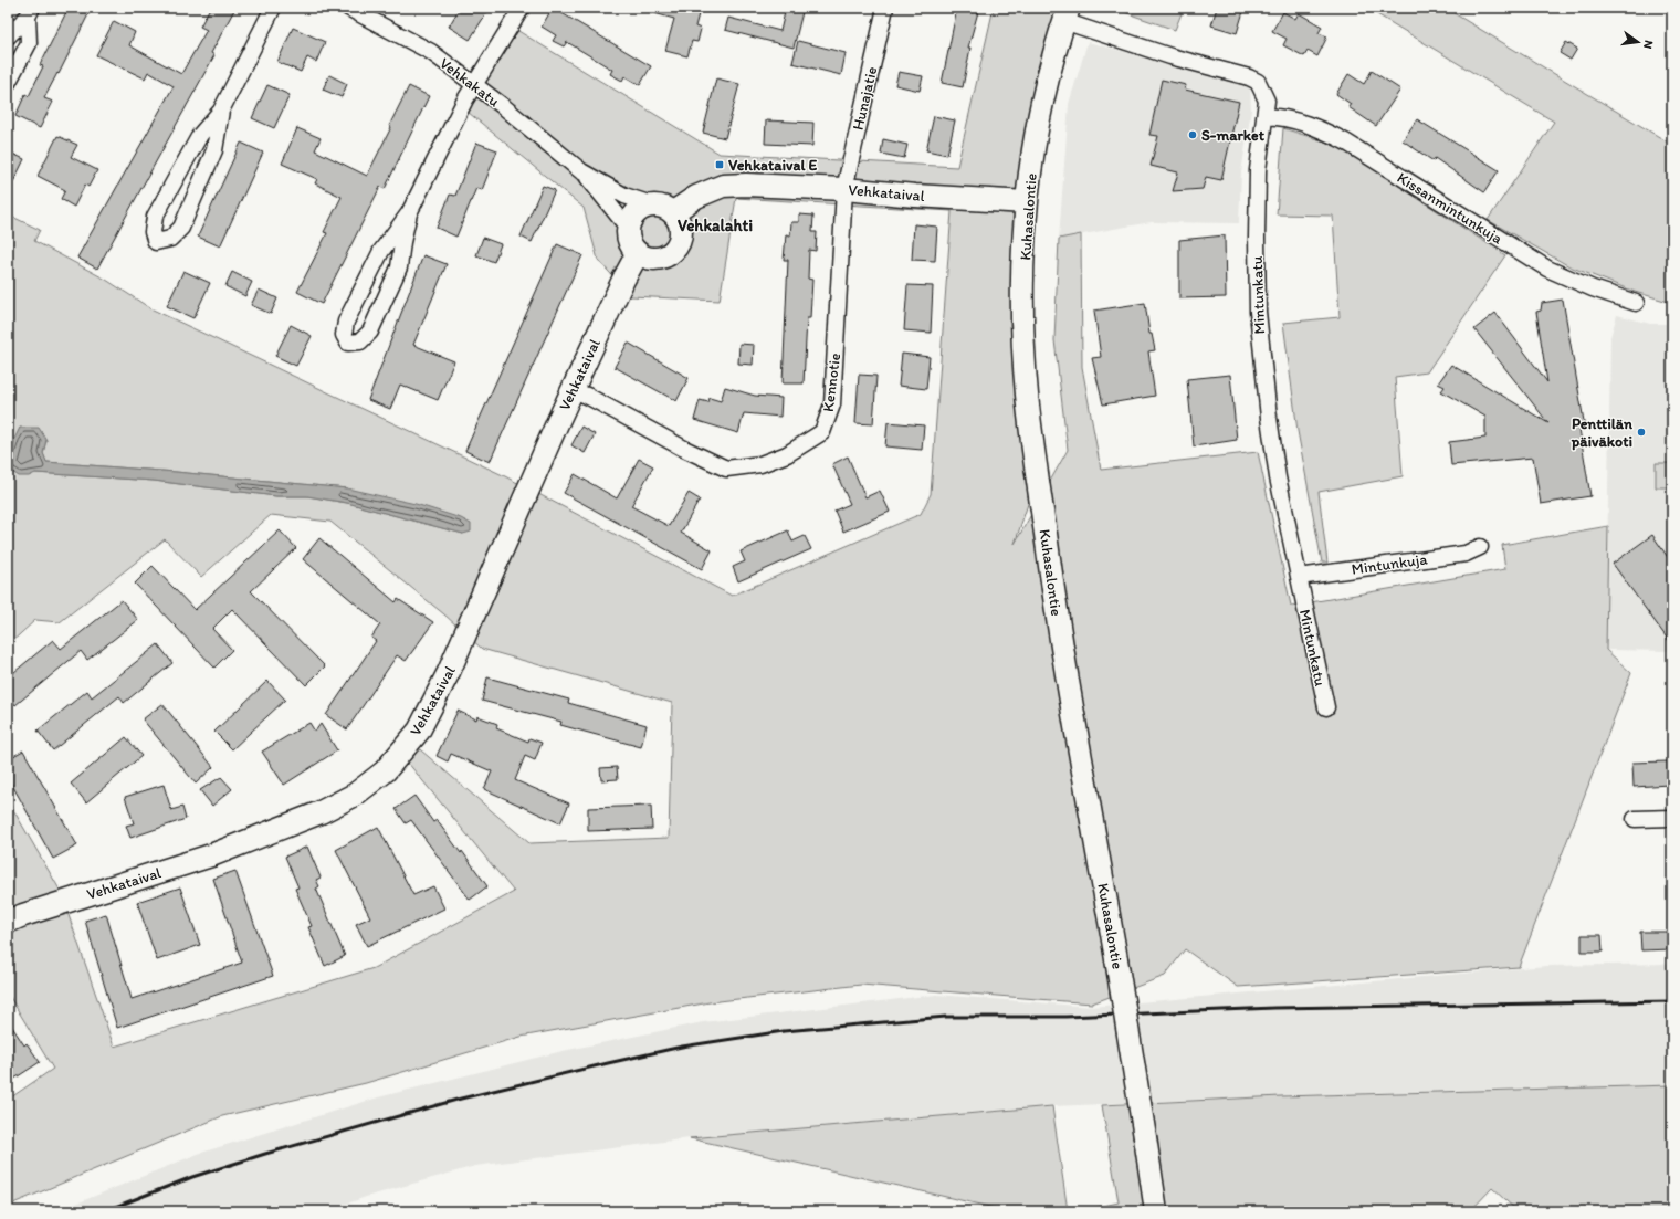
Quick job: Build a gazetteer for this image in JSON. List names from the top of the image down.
{
  "streets": {
    "street": [
      "Vehkakatu",
      "Hunajatie",
      "Vehkataival",
      "Kissanmintunkuja",
      "Kuhasalontie",
      "Mintunkatu",
      "Kennotie",
      "Mintunkuja"
    ]
  },
  "crossings": [
    ["Vehkakatu", "Vehkataival"],
    ["Hunajatie", "Vehkataival"],
    ["Hunajatie", "Kennotie"],
    ["Vehkataival", "Kuhasalontie"],
    ["Vehkataival", "Kennotie"],
    ["Kissanmintunkuja", "Mintunkatu"],
    ["Kuhasalontie", "Mintunkatu"],
    ["Mintunkatu", "Mintunkuja"]
  ],
  "districts": ["Vehkalahti"],
  "places": {
    "other": ["S-market", "Penttilän päiväkoti"],
    "transit": ["Vehkataival E"]
  },
  "north": "right"
}
